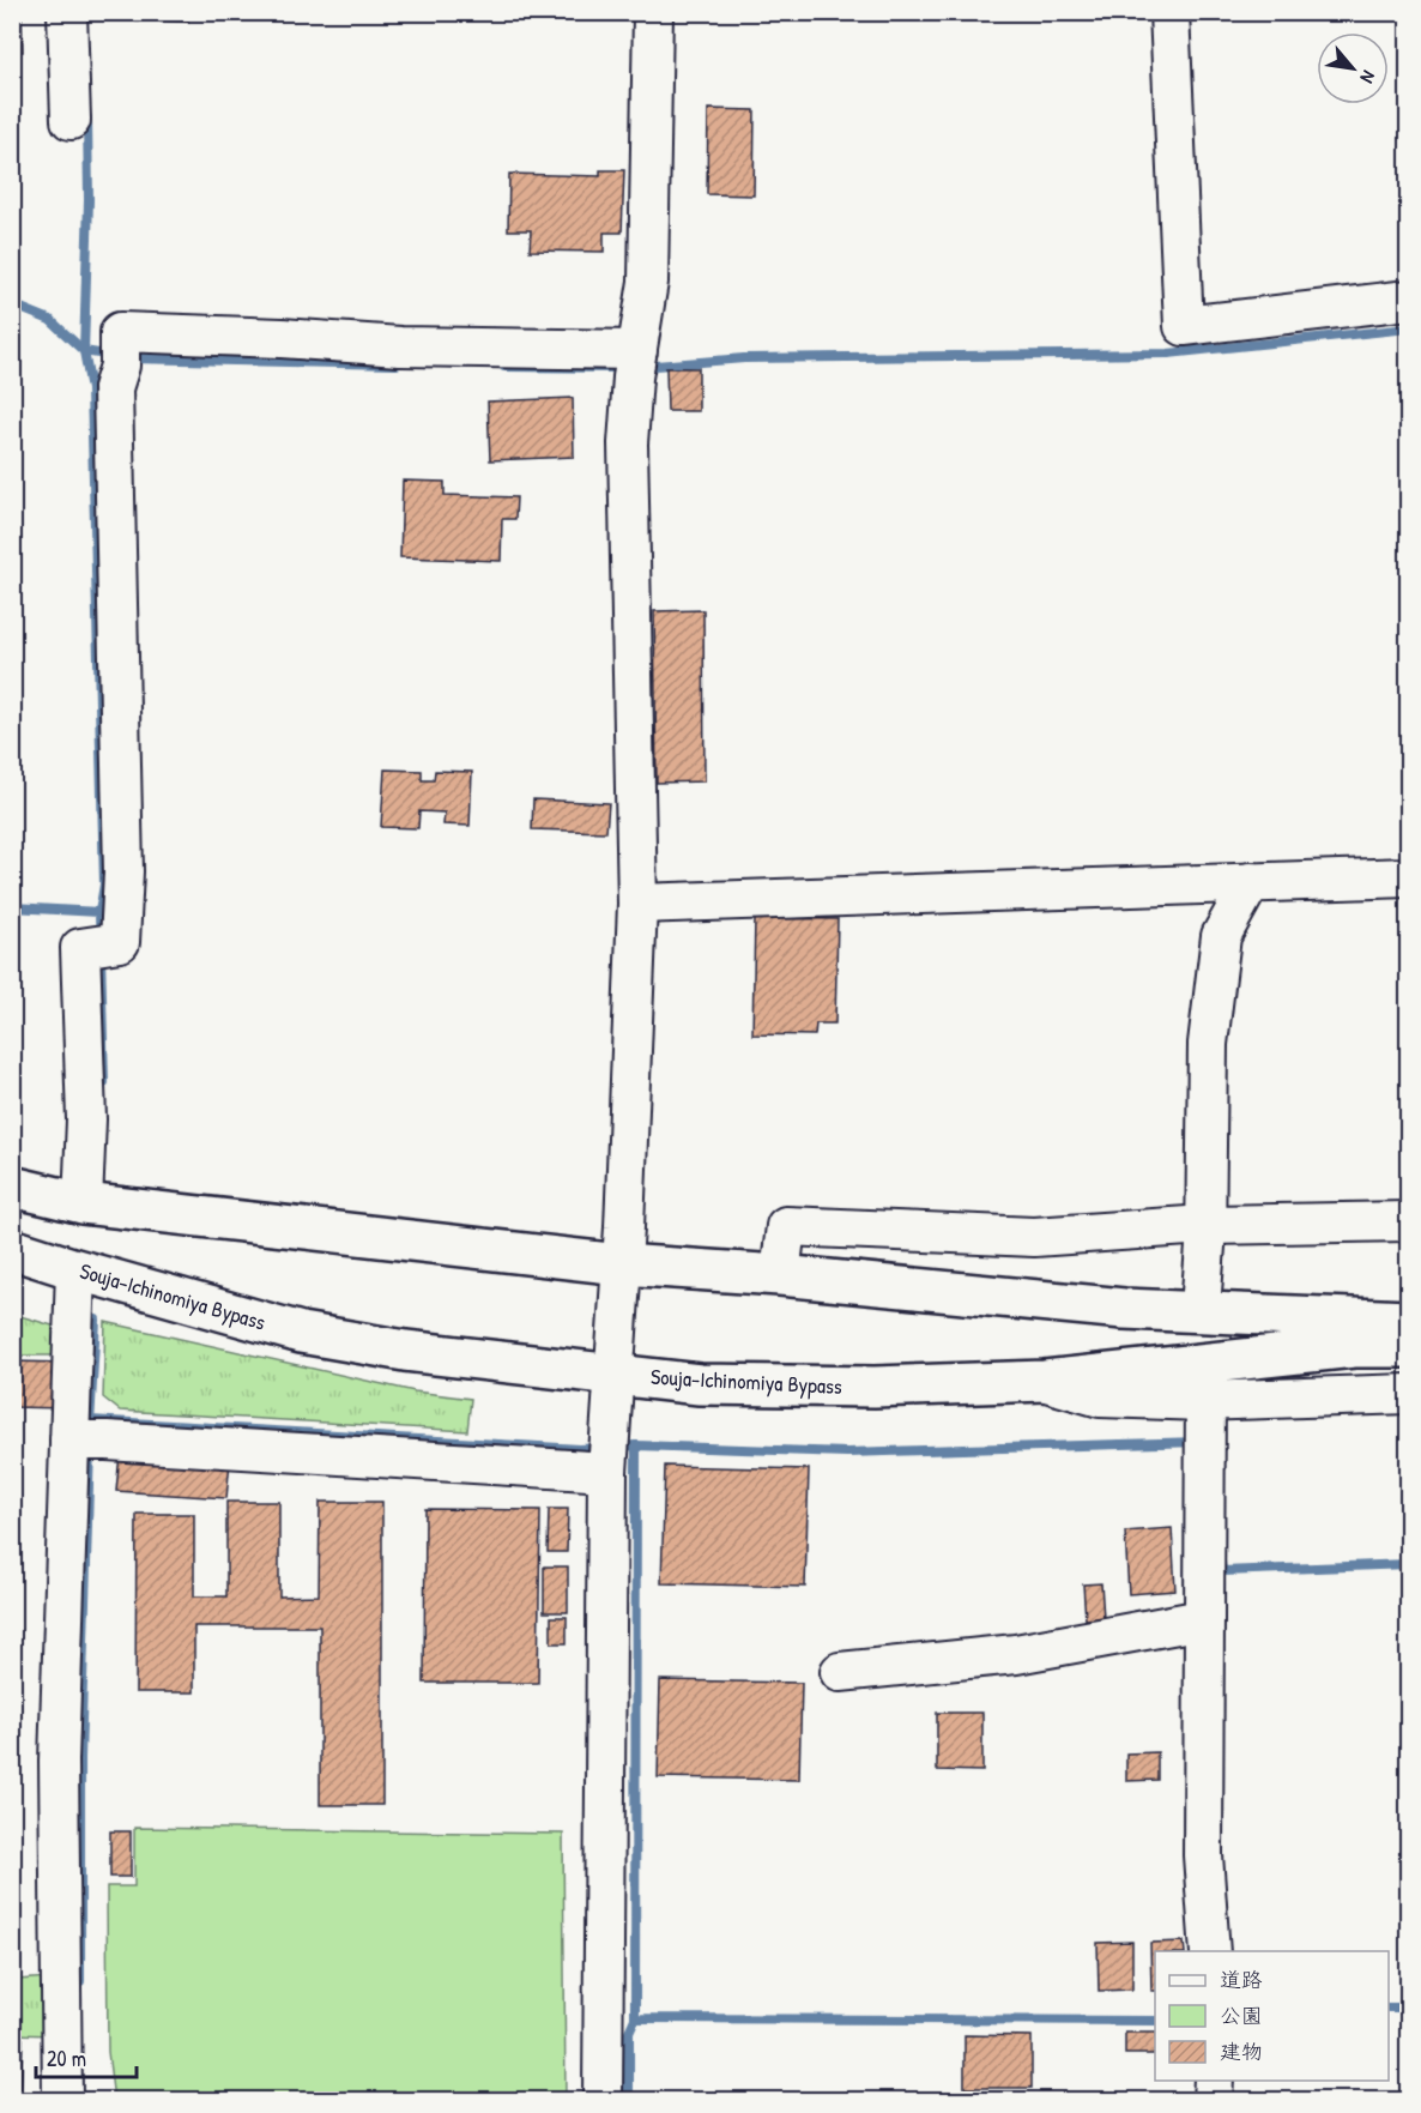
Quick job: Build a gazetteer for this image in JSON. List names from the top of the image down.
{
  "streets": {
    "highway": ["Souja-Ichinomiya Bypass"]
  },
  "legend": ["道路", "公園", "建物"],
  "scale_bar": "20 m",
  "north": "bottom right"
}
